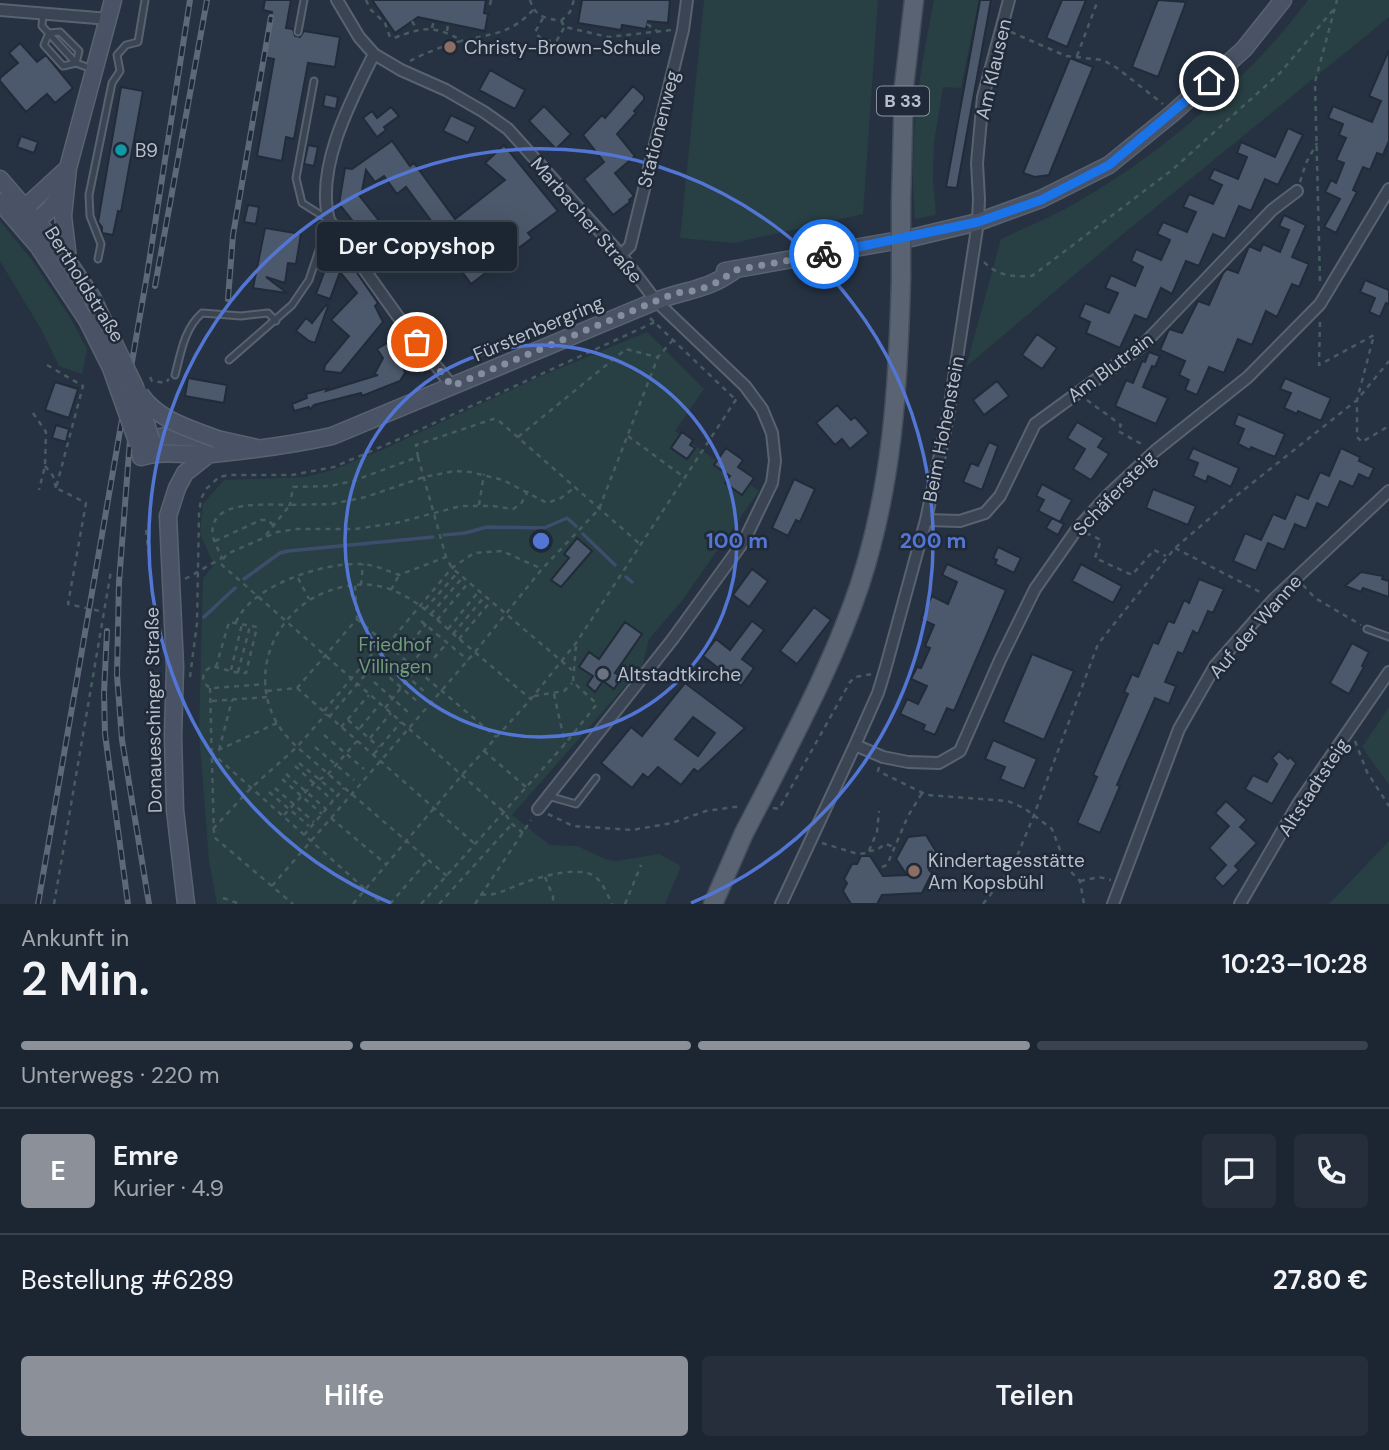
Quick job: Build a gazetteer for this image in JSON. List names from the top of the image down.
{
  "streets": {
    "main road": ["B 33"],
    "street": [
      "Am Klausen",
      "Stationenweg",
      "Marbacher Straße",
      "Bertholdstraße",
      "Fürstenbergring",
      "Am Blutrain",
      "Beim Hohenstein",
      "Schäfersteig",
      "Auf der Wanne",
      "Donaueschinger Straße",
      "Altstadtsteig"
    ]
  },
  "crossings": [
    ["Am Klausen", "Fürstenbergring"],
    ["Am Klausen", "Beim Hohenstein"],
    ["Stationenweg", "Marbacher Straße"],
    ["Marbacher Straße", "Fürstenbergring"],
    ["Fürstenbergring", "Beim Hohenstein"],
    ["Am Blutrain", "Beim Hohenstein"],
    ["Beim Hohenstein", "Schäfersteig"]
  ],
  "parks": ["Friedhof Villingen"],
  "places": [
    "Christy-Brown-Schule",
    "B9",
    "Der Copyshop",
    "Altstadtkirche",
    "Kindertagesstätte Am Kopsbühl"
  ],
  "page": {
    "bubble": "Der Copyshop",
    "heading": ["2 Min.", "Ankunft in", "10:23–10:28"],
    "panel": [
      "Emre",
      "Kurier · 4.9",
      "Bestellung #6289",
      "27.80 €"
    ],
    "bar": "Unterwegs · 220 m",
    "round": "E",
    "buttons": ["Hilfe", "Teilen"]
  },
  "rings": ["100 m", "200 m"]
}
